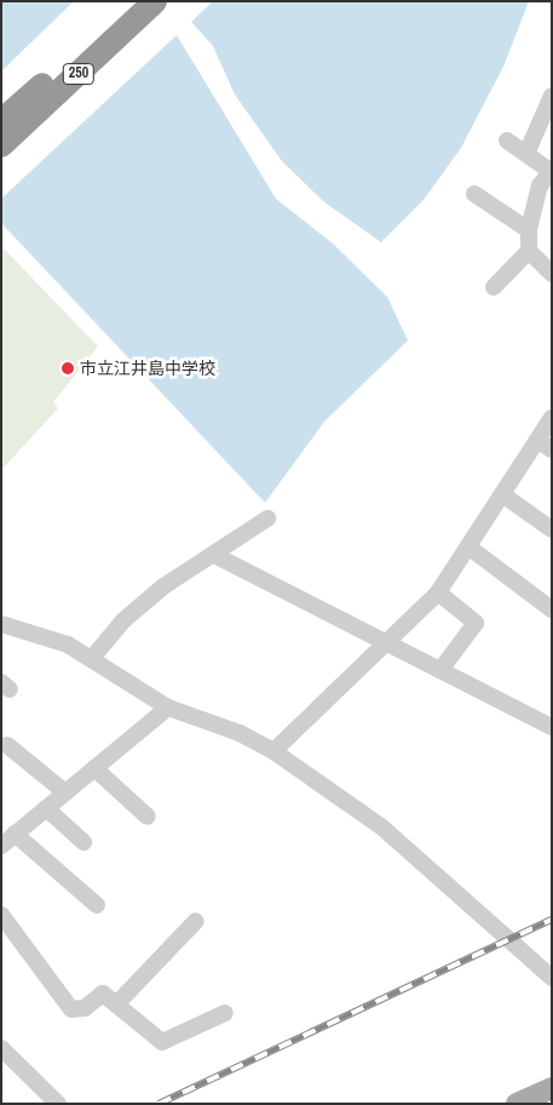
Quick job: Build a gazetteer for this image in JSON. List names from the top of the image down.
{
  "streets": {
    "highway": ["250"]
  },
  "places": ["市立江井島中学校"]
}
